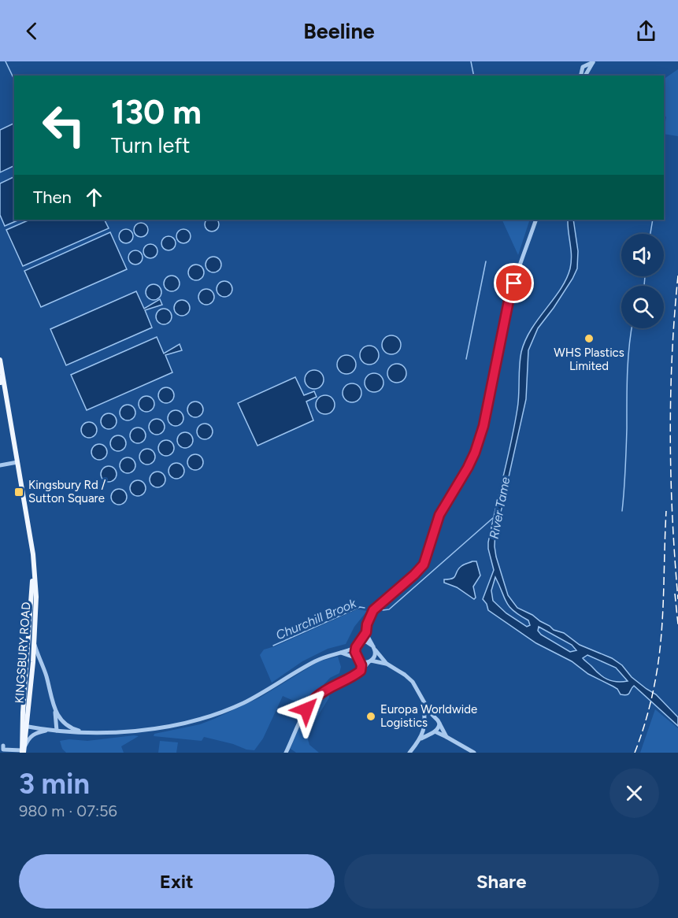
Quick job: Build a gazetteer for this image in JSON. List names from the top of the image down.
{
  "streets": {
    "main road": ["KINGSBURY ROAD"]
  },
  "water": ["River Tame", "Churchill Brook"],
  "places": {
    "other": ["WHS Plastics Limited", "Europa Worldwide Logistics"],
    "transit": ["Kingsbury Rd / Sutton Square"]
  },
  "page": {
    "header": "Beeline",
    "turn": ["130 m", "Turn left"],
    "then": "Then",
    "heading": ["3 min", "980 m · 07:56"],
    "buttons": ["Exit", "Share"]
  }
}
